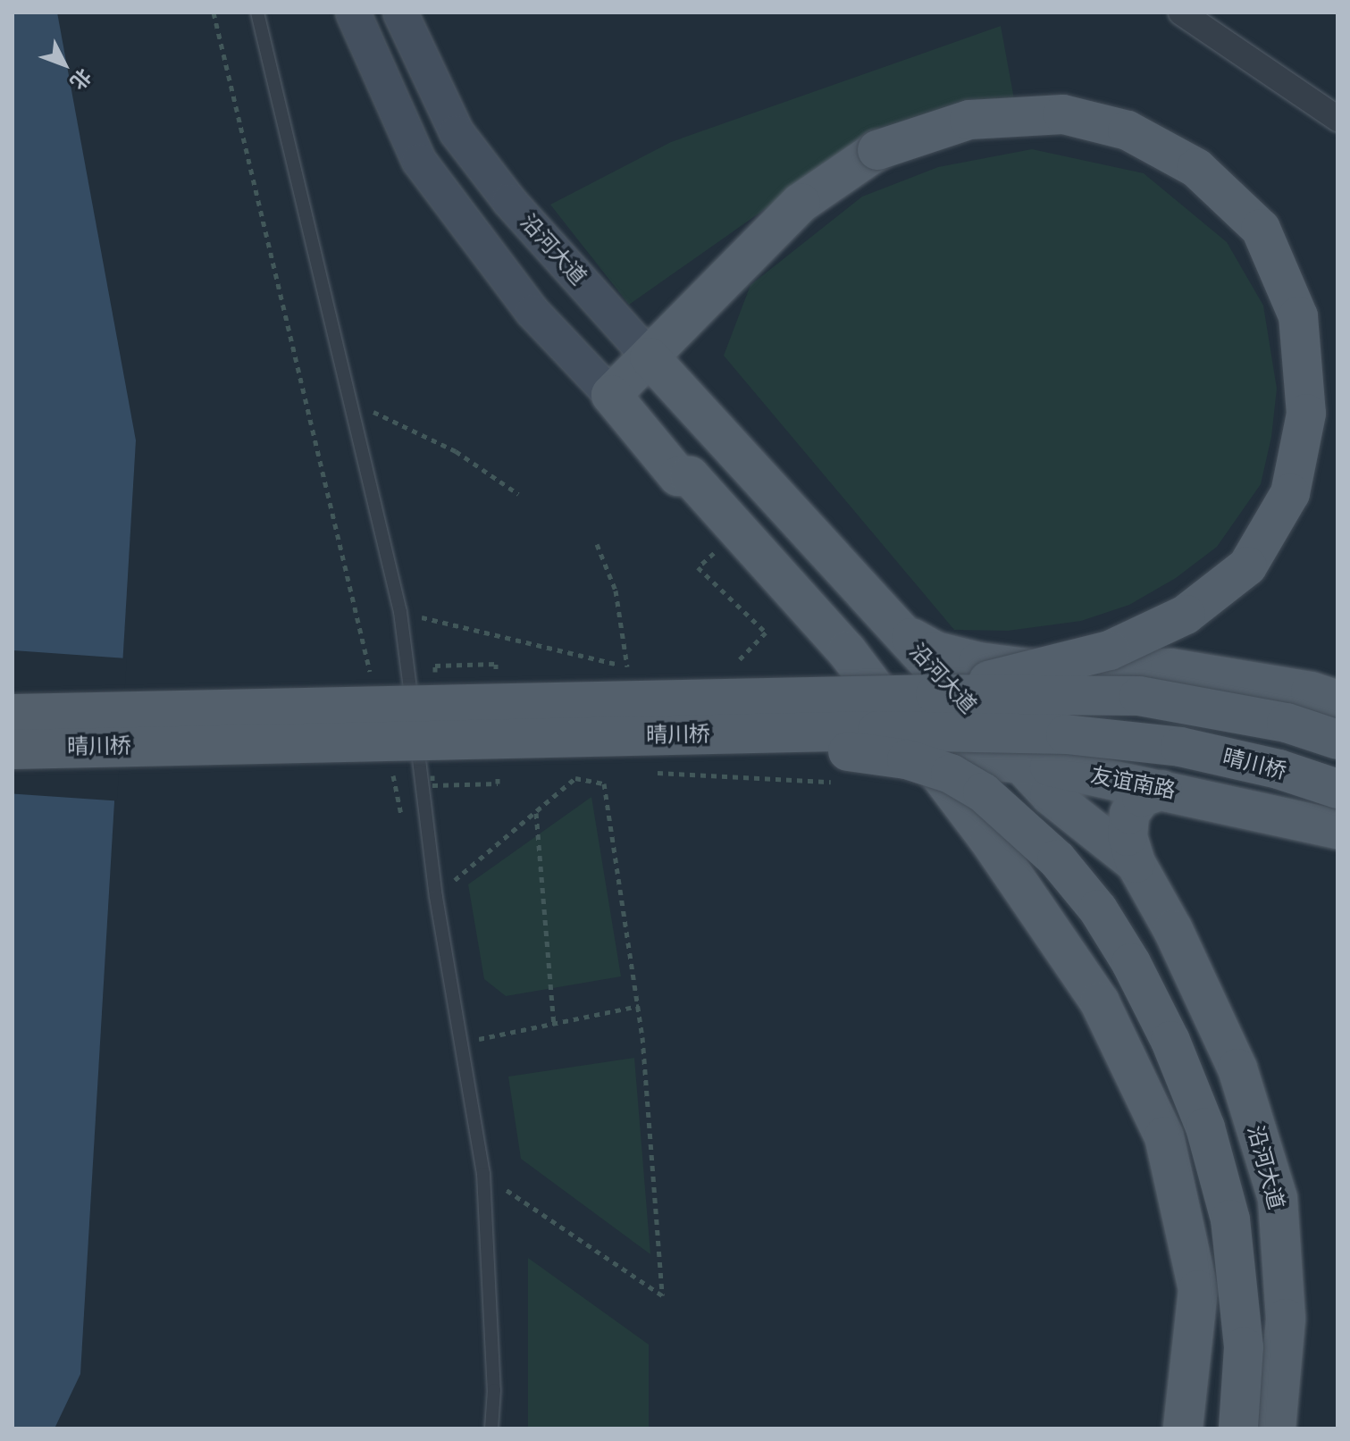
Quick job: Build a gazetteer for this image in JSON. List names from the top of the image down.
{
  "streets": {
    "main road": ["沿河大道", "晴川桥", "友谊南路"]
  },
  "crossings": [
    ["沿河大道", "友谊南路"]
  ],
  "north": "bottom right"
}
